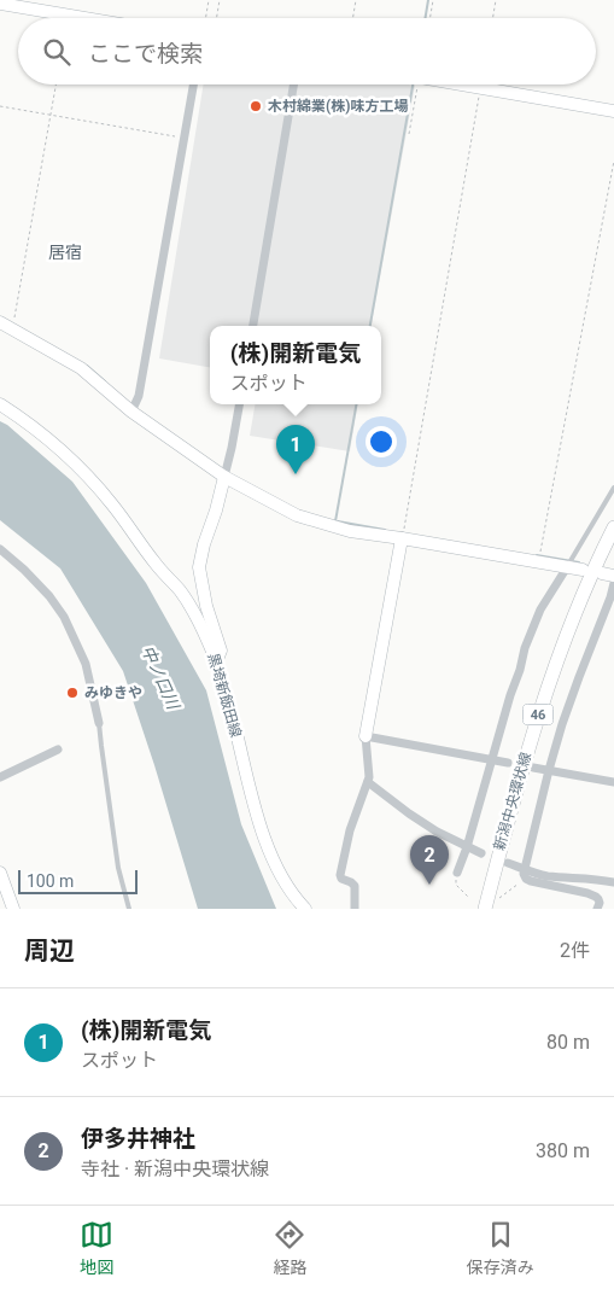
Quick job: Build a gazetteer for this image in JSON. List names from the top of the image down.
{
  "streets": {
    "main road": ["46", "新潟中央環状線"],
    "street": ["黒埼新飯田線"]
  },
  "districts": ["居宿"],
  "water": ["中ノ口川"],
  "places": ["木村綿業(株)味方工場", "みゆきや"],
  "scale_bar": "100 m",
  "page": {
    "search": "ここで検索",
    "popup": ["(株)開新電気", "スポット"],
    "pins": ["1", "2"],
    "scale": "100 m",
    "heading": ["周辺", "2件"],
    "list": [
      {
        "mark": "1",
        "name": "(株)開新電気",
        "note": "スポット",
        "value": "80 m"
      },
      {
        "mark": "2",
        "name": "伊多井神社",
        "note": "寺社 · 新潟中央環状線",
        "value": "380 m"
      }
    ],
    "nav": ["地図", "経路", "保存済み"]
  }
}
